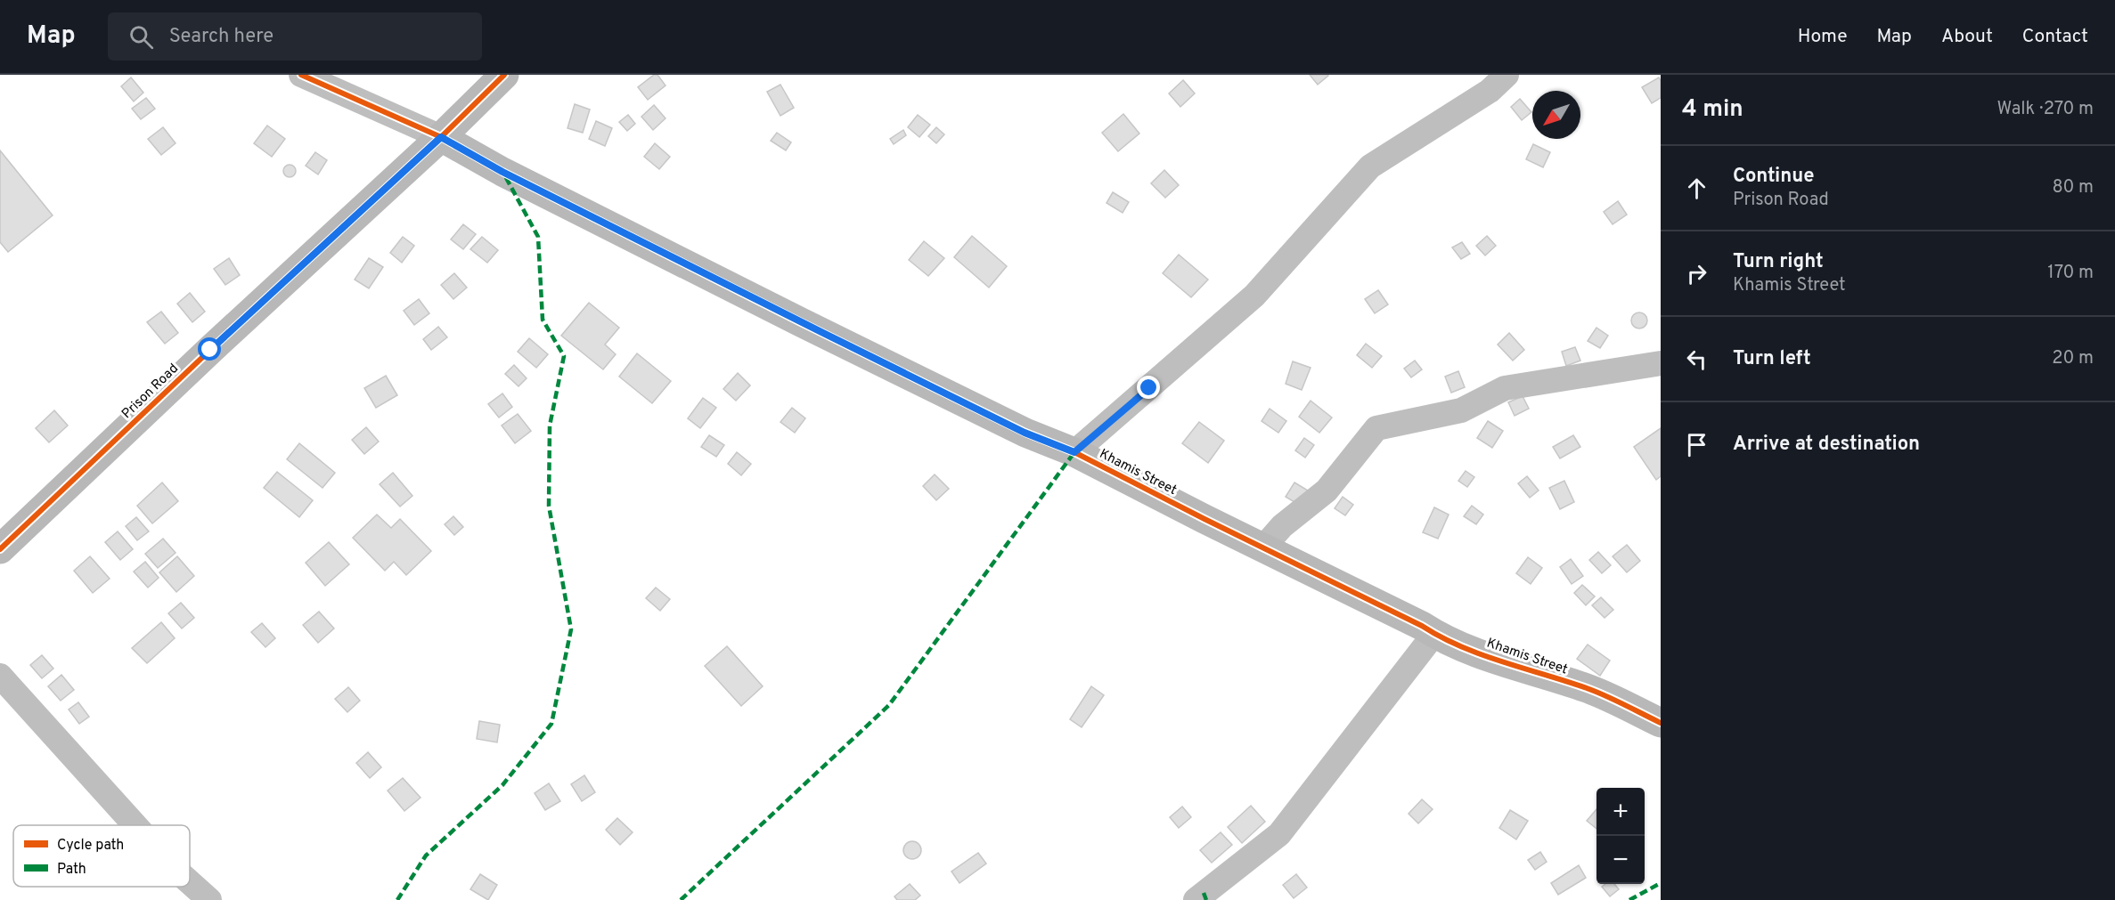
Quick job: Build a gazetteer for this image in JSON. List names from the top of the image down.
{
  "streets": {
    "street": ["Prison Road", "Khamis Street"]
  },
  "crossings": [
    ["Prison Road", "Khamis Street"]
  ],
  "legend": ["Cycle path", "Path"],
  "north": "bottom left",
  "page": {
    "header": "Map",
    "search": "Search here",
    "nav": [
      "Home",
      "Map",
      "About",
      "Contact"
    ],
    "heading": ["4 min", "Walk · 270 m"],
    "list": [
      ["Continue", "Prison Road", "80 m"],
      ["Turn right", "Khamis Street", "170 m"],
      ["Turn left", "20 m"],
      "Arrive at destination"
    ],
    "map_buttons": ["+", "−"]
  }
}
